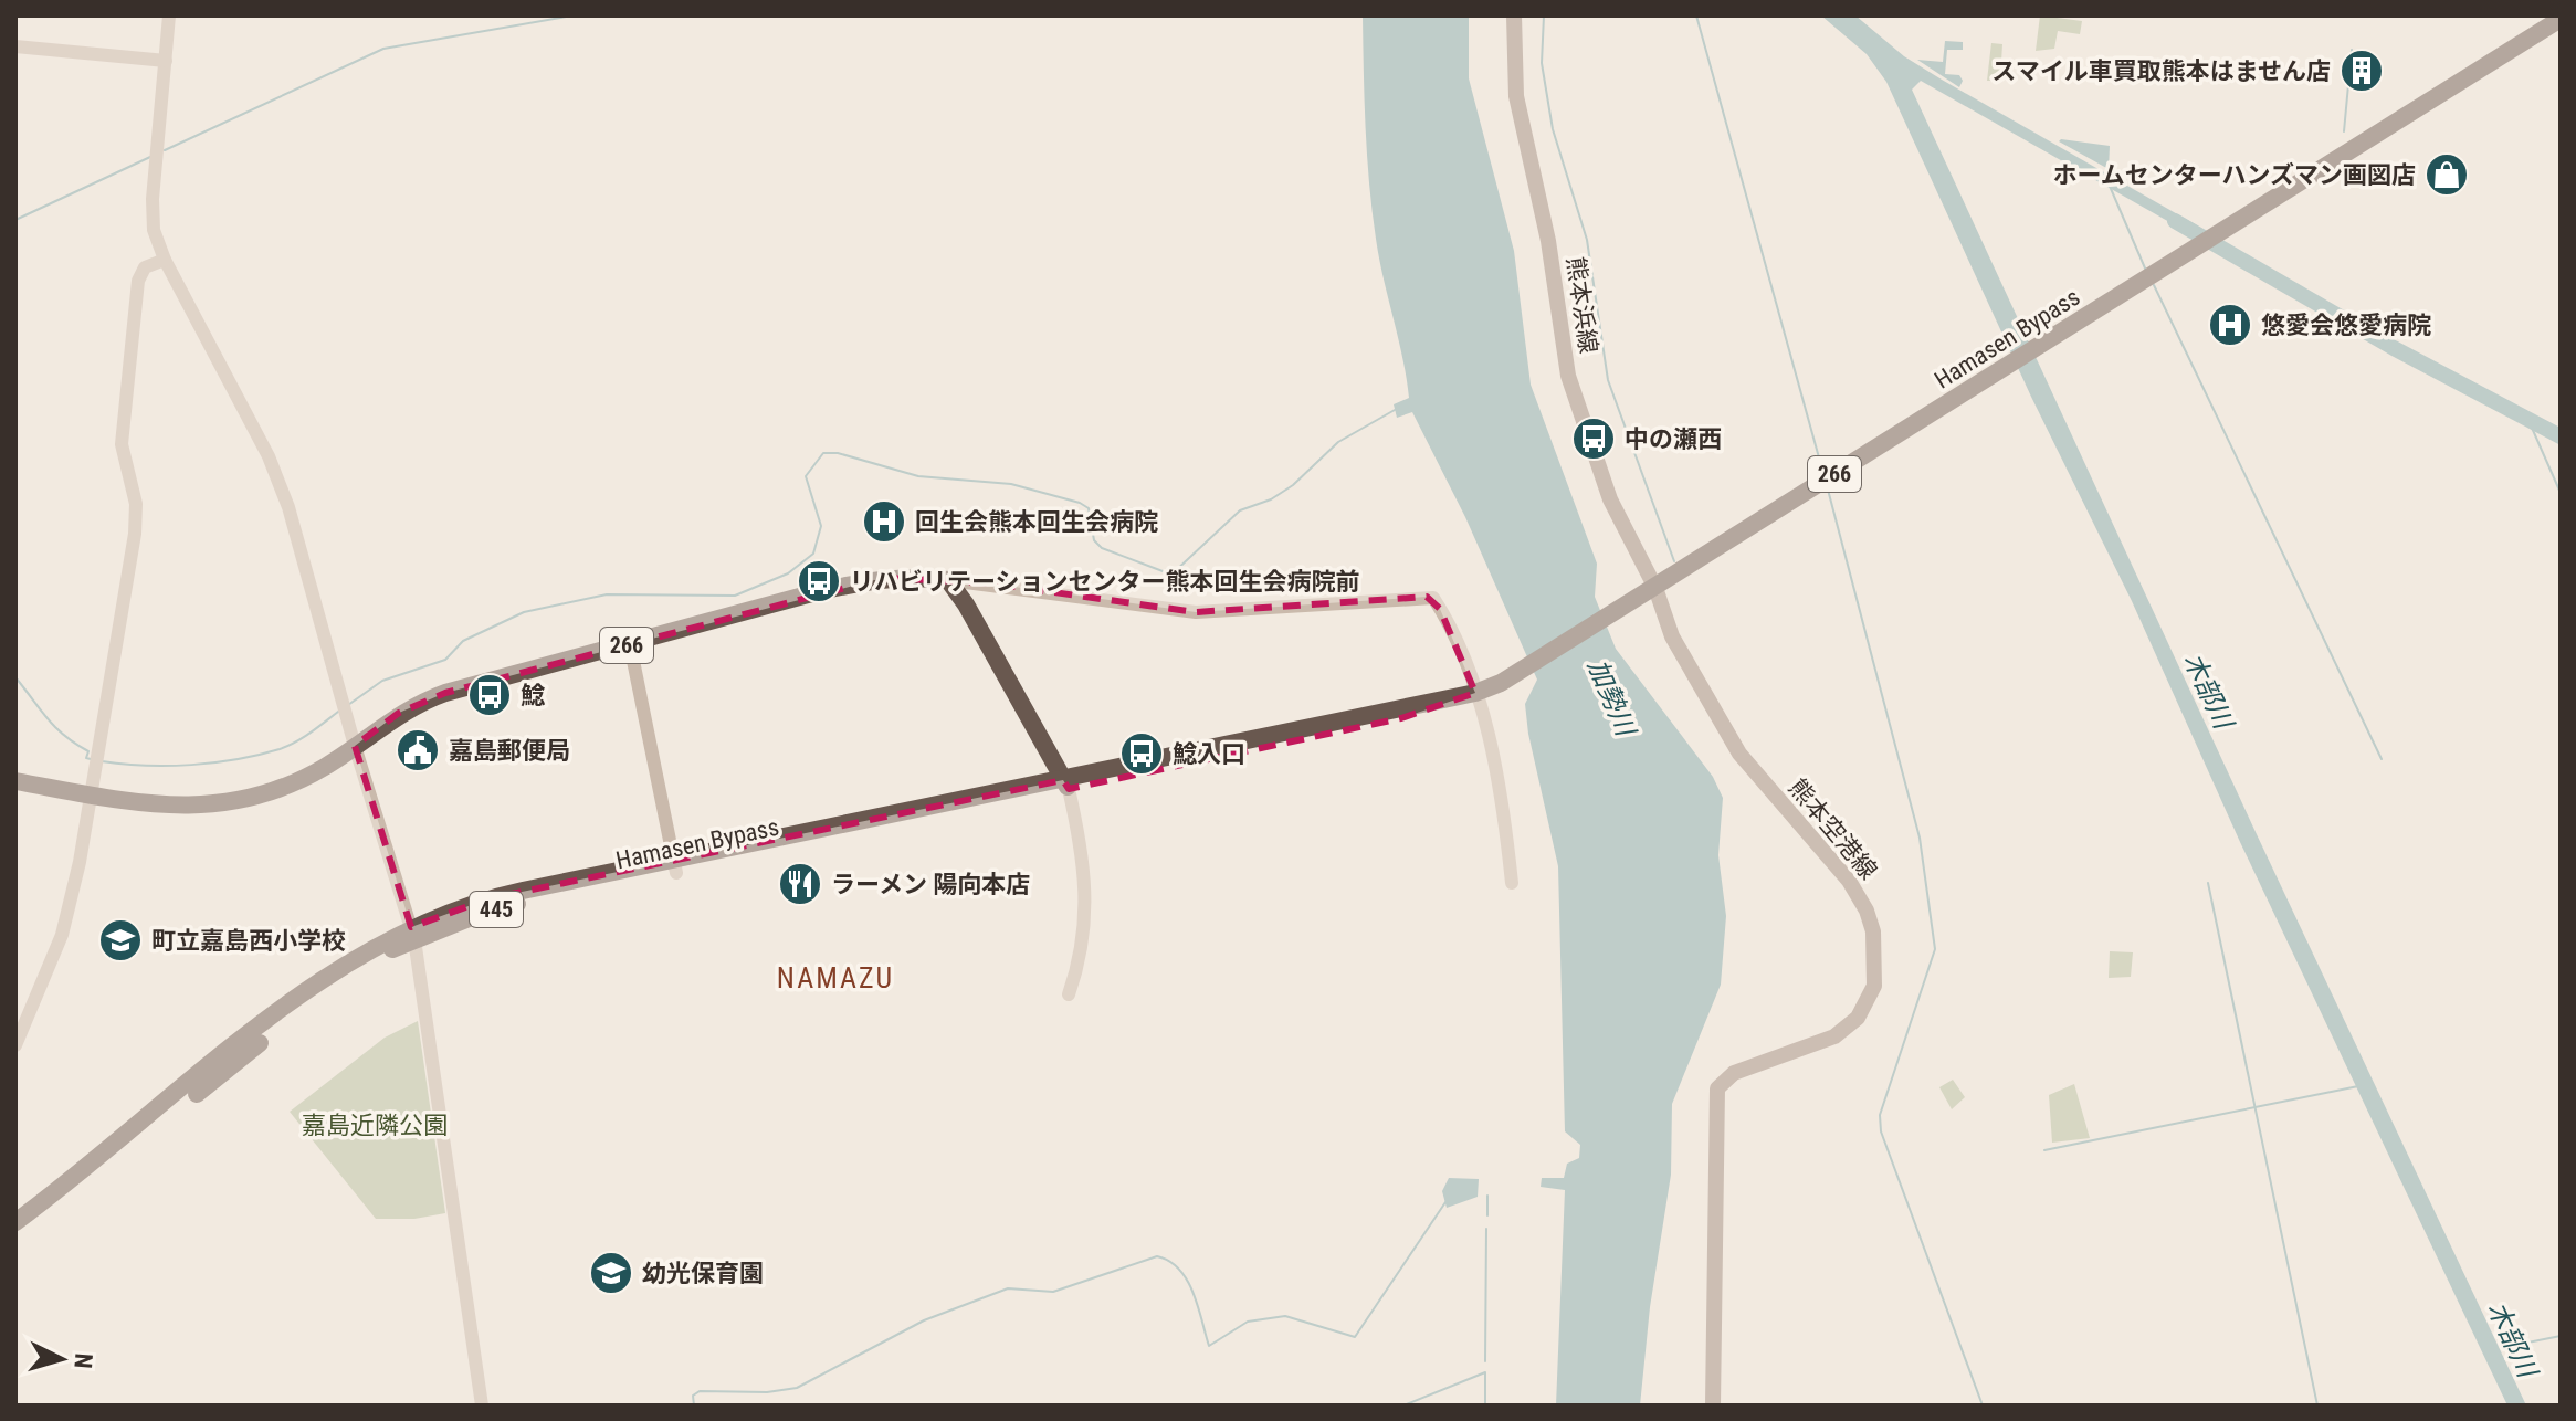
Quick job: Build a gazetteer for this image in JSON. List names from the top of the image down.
{
  "streets": {
    "highway": ["Hamasen Bypass", "266", "445"],
    "main road": ["熊本浜線", "熊本空港線"]
  },
  "crossings": [
    ["熊本浜線", "Hamasen Bypass"],
    ["熊本浜線", "熊本空港線"],
    ["Hamasen Bypass", "熊本空港線"]
  ],
  "districts": ["NAMAZU"],
  "water": ["木部川", "加勢川"],
  "parks": ["嘉島近隣公園"],
  "places": {
    "building": ["スマイル車買取熊本はません店"],
    "shop": ["ホームセンターハンズマン画図店"],
    "hospital": ["悠愛会悠愛病院", "回生会熊本回生会病院"],
    "bus stop": [
      "中の瀬西",
      "リハビリテーションセンター熊本回生会病院前",
      "鯰",
      "鯰入口"
    ],
    "public building": ["嘉島郵便局"],
    "restaurant": ["ラーメン 陽向本店"],
    "school or university": ["町立嘉島西小学校", "幼光保育園"]
  },
  "north": "right"
}
